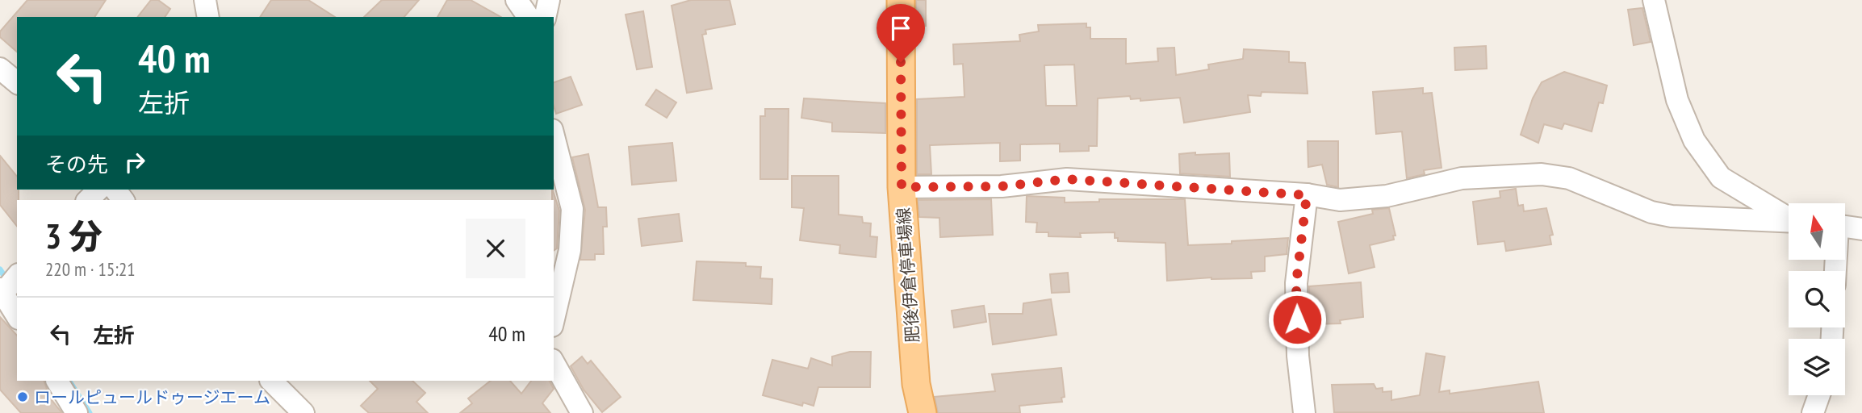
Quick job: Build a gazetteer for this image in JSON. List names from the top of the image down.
{
  "streets": {
    "main road": ["肥後伊倉停車場線"]
  },
  "places": ["ロールピュールドゥージエーム"],
  "north": "top",
  "page": {
    "turn": ["40 m", "左折"],
    "then": "その先",
    "heading": ["3 分", "220 m · 15:21"],
    "list": [
      {
        "name": "左折",
        "value": "40 m"
      }
    ]
  }
}
